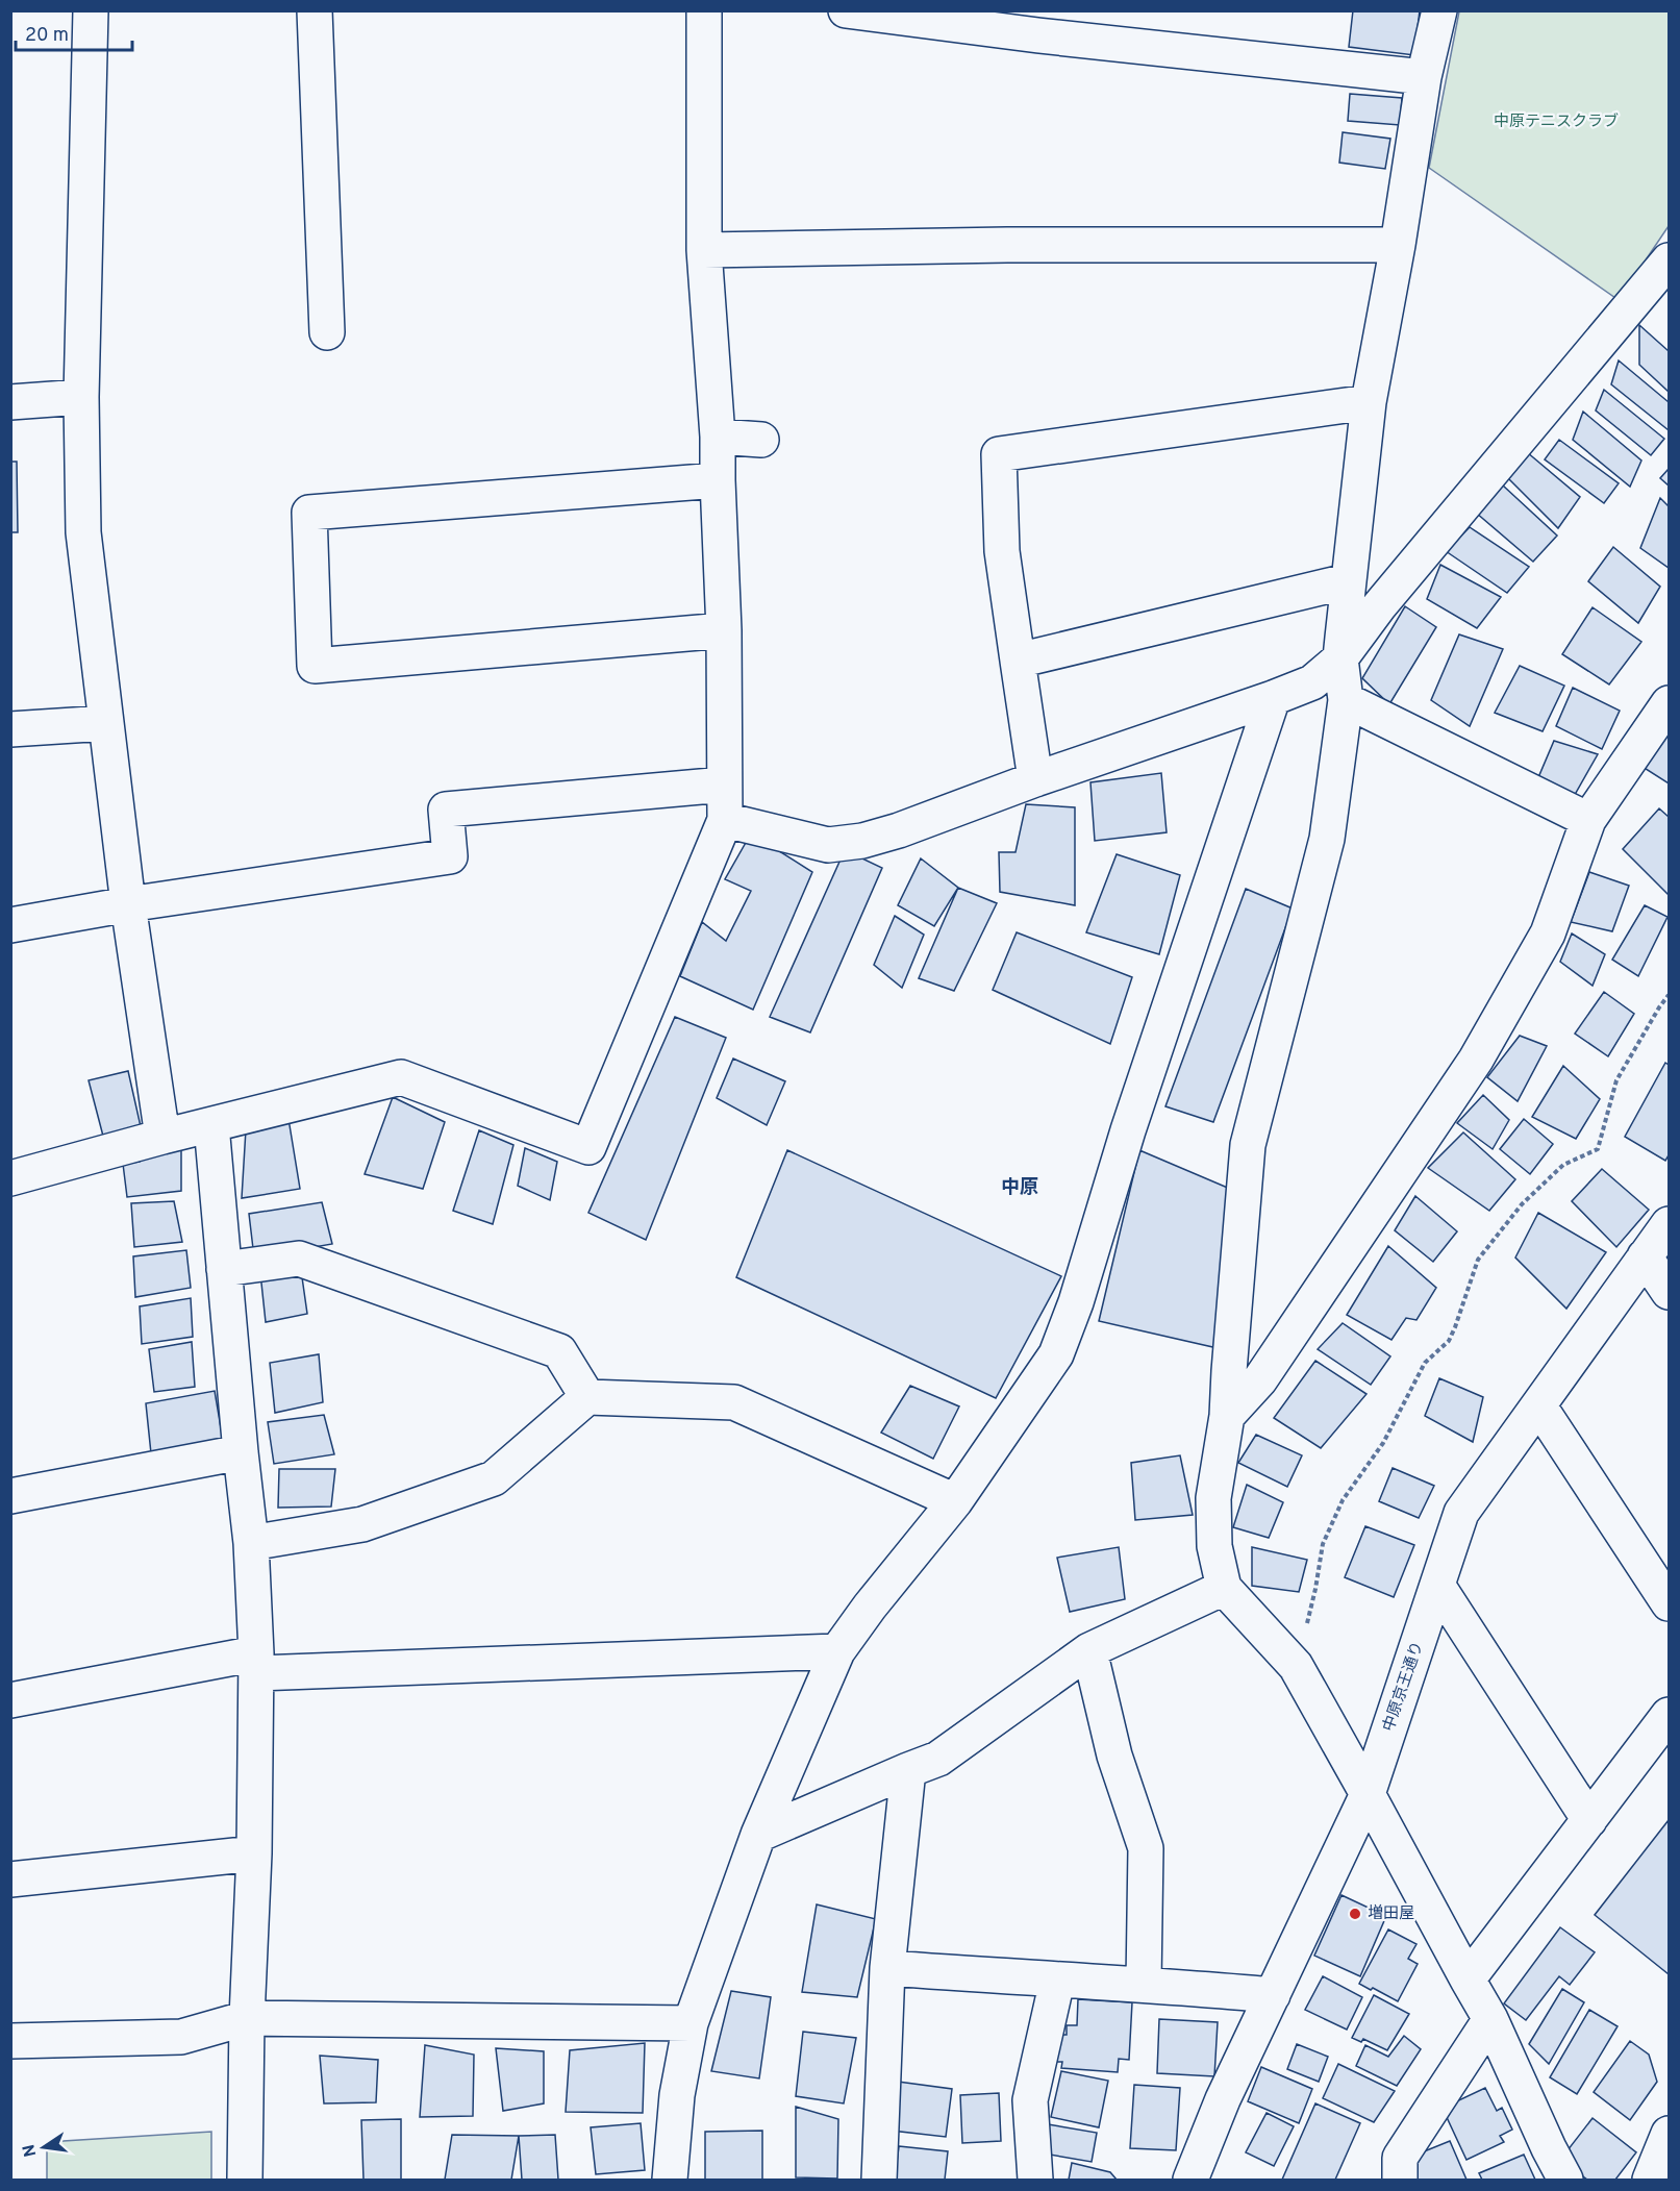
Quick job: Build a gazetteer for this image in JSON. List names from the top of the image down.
{
  "streets": {
    "street": ["中原京王通り"]
  },
  "districts": ["中原"],
  "parks": ["中原テニスクラブ"],
  "places": ["増田屋"],
  "scale_bar": "20 m",
  "north": "left"
}
